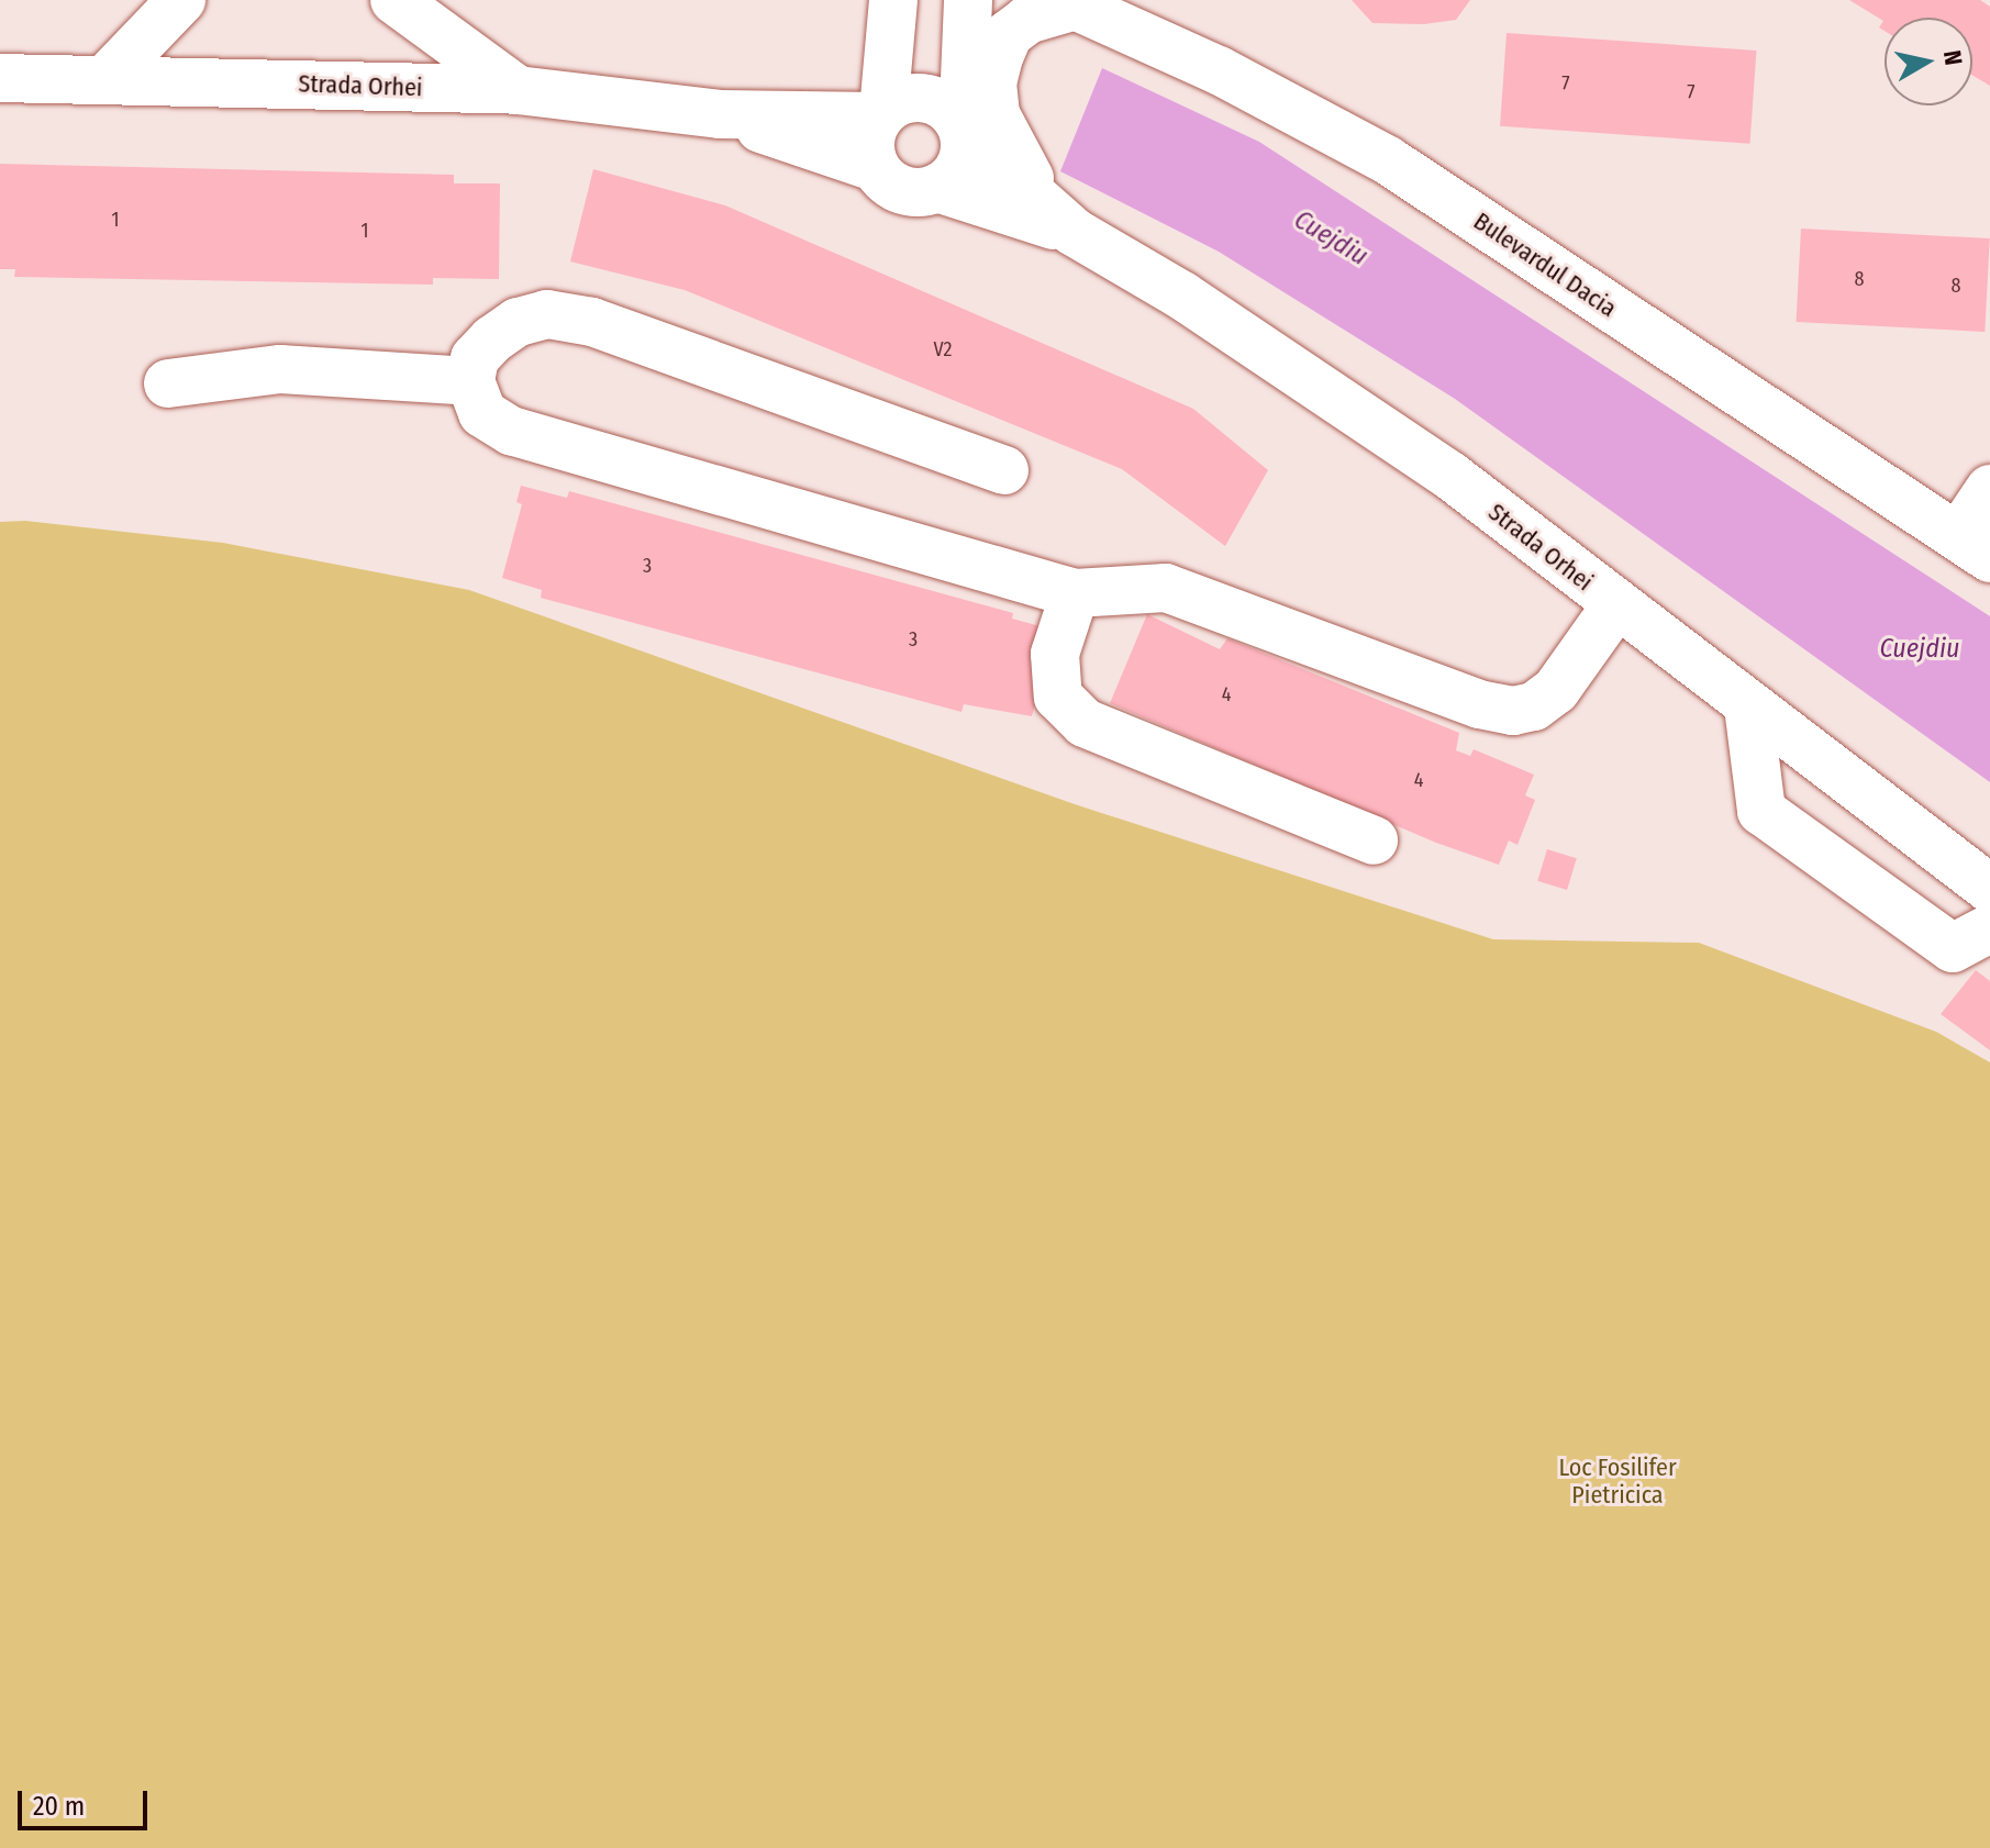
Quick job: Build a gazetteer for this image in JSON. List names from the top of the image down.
{
  "streets": {
    "main road": ["Strada Orhei", "Bulevardul Dacia"]
  },
  "water": ["Cuejdiu"],
  "parks": ["Loc Fosilifer Pietricica"],
  "house_numbers": [
    "7",
    "7",
    "1",
    "1",
    "8",
    "8",
    "V2",
    "3",
    "3",
    "4",
    "4"
  ],
  "scale_bar": "20 m",
  "north": "right"
}
